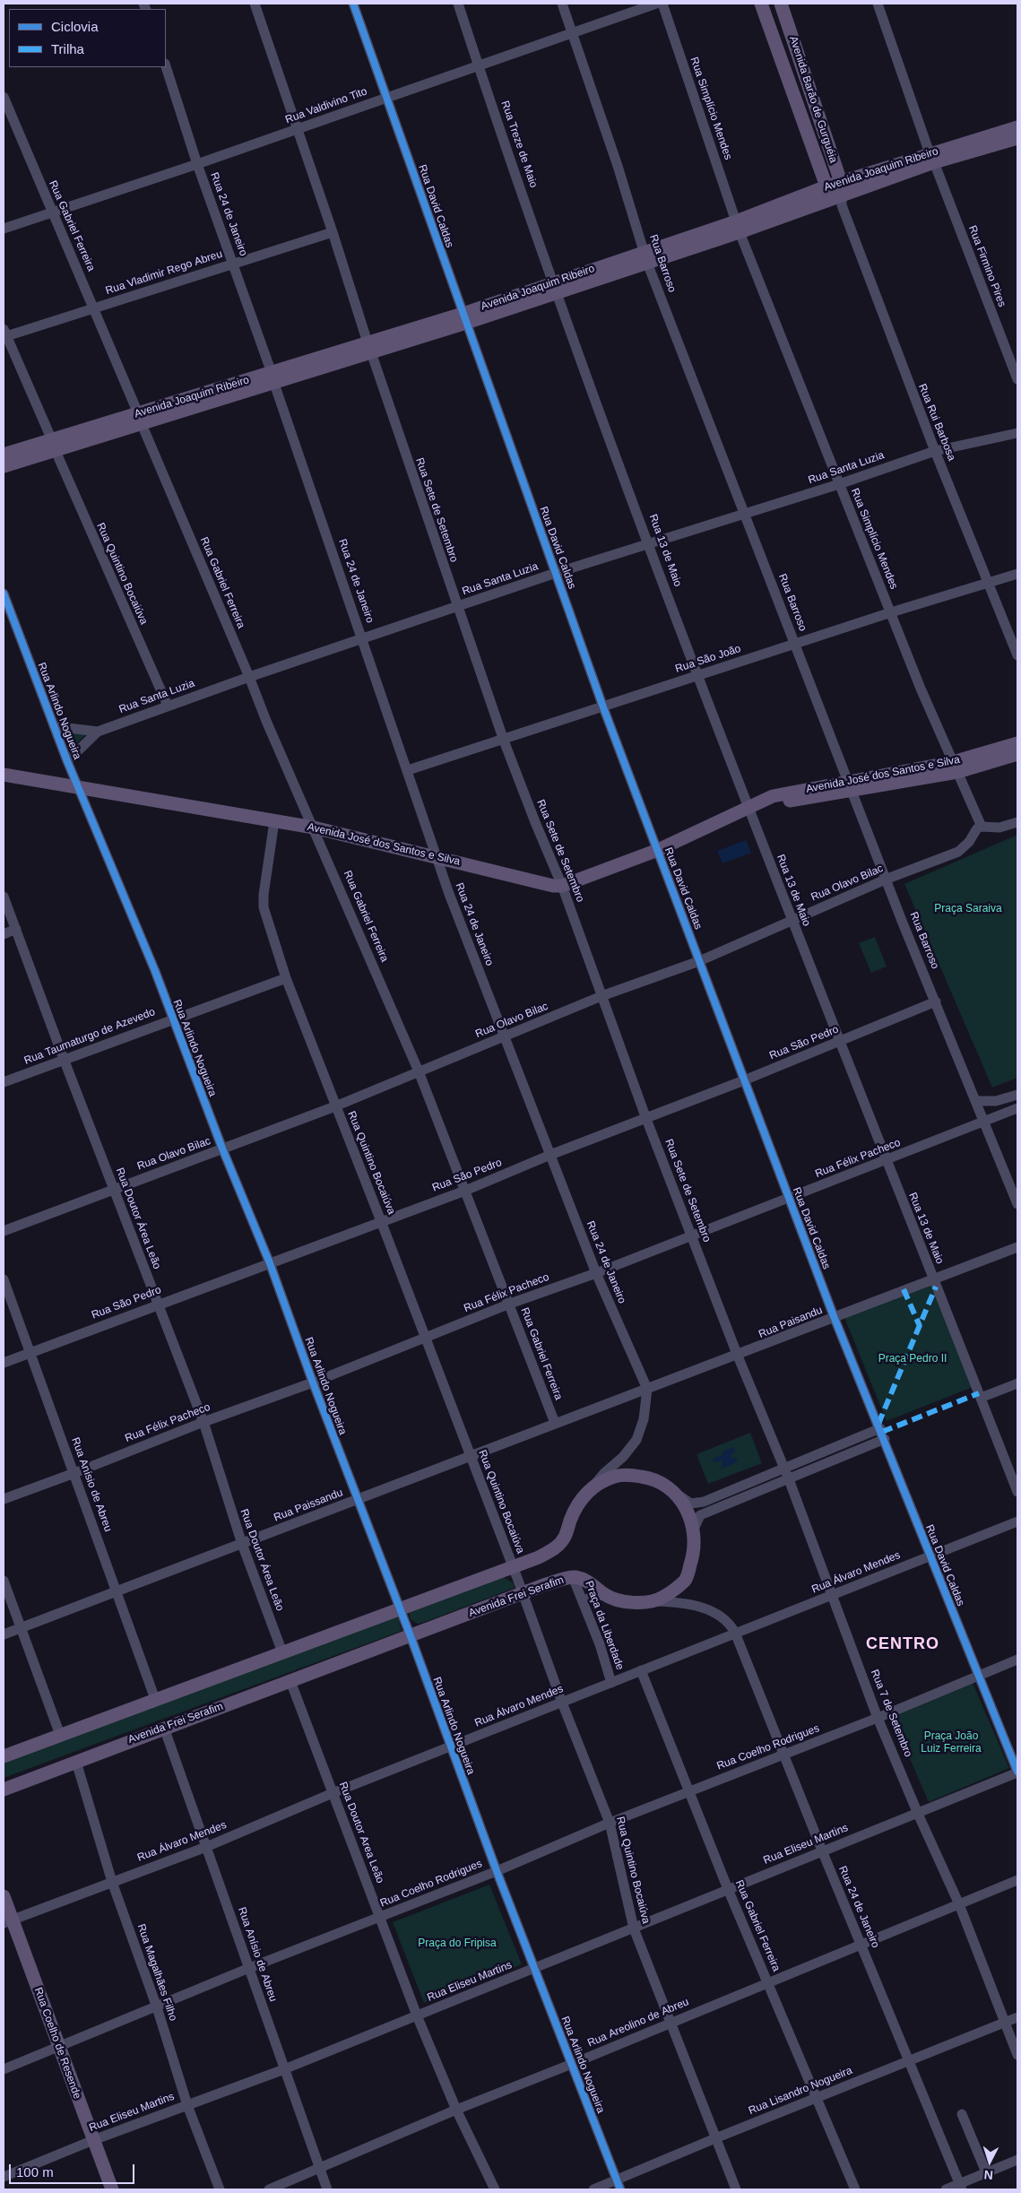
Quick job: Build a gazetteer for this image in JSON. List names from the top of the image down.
{
  "streets": {
    "main road": [
      "Avenida Barão de Gurguéia",
      "Avenida Joaquim Ribeiro",
      "Avenida José dos Santos e Silva",
      "Avenida Frei Serafim",
      "Rua Coelho de Resende"
    ],
    "street": [
      "Rua Valdivino Tito",
      "Rua Simplício Mendes",
      "Rua Treze de Maio",
      "Rua David Caldas",
      "Rua 24 de Janeiro",
      "Rua Gabriel Ferreira",
      "Rua Barroso",
      "Rua Firmino Pires",
      "Rua Vladimir Rego Abreu",
      "Rua Rui Barbosa",
      "Rua Santa Luzia",
      "Rua Sete de Setembro",
      "Rua 13 de Maio",
      "Rua Quintino Bocaiúva",
      "Rua São João",
      "Rua Arlindo Nogueira",
      "Rua Olavo Bilac",
      "Rua Taumaturgo de Azevedo",
      "Rua São Pedro",
      "Rua Félix Pacheco",
      "Rua Doutor Área Leão",
      "Rua Paisandu",
      "Rua Anísio de Abreu",
      "Rua Paissandu",
      "Rua Álvaro Mendes",
      "Praça da Liberdade",
      "Rua 7 de Setembro",
      "Rua Coelho Rodrigues",
      "Rua Doutor Area Leão",
      "Rua Eliseu Martins",
      "Rua Magalhães Filho",
      "Rua Areolino de Abreu",
      "Rua Lisandro Nogueira"
    ]
  },
  "crossings": [
    ["Avenida Barão de Gurguéia", "Avenida Joaquim Ribeiro"],
    ["Avenida Barão de Gurguéia", "Rua Rui Barbosa"],
    ["Rua Valdivino Tito", "Rua Treze de Maio"],
    ["Rua Valdivino Tito", "Rua David Caldas"],
    ["Rua Valdivino Tito", "Rua 24 de Janeiro"],
    ["Rua Valdivino Tito", "Rua Gabriel Ferreira"],
    ["Rua Valdivino Tito", "Rua Barroso"],
    ["Rua Valdivino Tito", "Rua Sete de Setembro"],
    ["Rua Simplício Mendes", "Avenida Joaquim Ribeiro"],
    ["Rua Simplício Mendes", "Rua Santa Luzia"],
    ["Rua Simplício Mendes", "Rua São João"],
    ["Rua Simplício Mendes", "Avenida José dos Santos e Silva"],
    ["Rua Simplício Mendes", "Rua Olavo Bilac"],
    ["Rua Treze de Maio", "Avenida Joaquim Ribeiro"],
    ["Rua Treze de Maio", "Rua 13 de Maio"],
    ["Avenida Joaquim Ribeiro", "Rua David Caldas"],
    ["Avenida Joaquim Ribeiro", "Rua 24 de Janeiro"],
    ["Avenida Joaquim Ribeiro", "Rua Gabriel Ferreira"],
    ["Avenida Joaquim Ribeiro", "Rua Barroso"],
    ["Avenida Joaquim Ribeiro", "Rua Firmino Pires"],
    ["Avenida Joaquim Ribeiro", "Rua Rui Barbosa"],
    ["Avenida Joaquim Ribeiro", "Rua Sete de Setembro"],
    ["Avenida Joaquim Ribeiro", "Rua 13 de Maio"],
    ["Avenida Joaquim Ribeiro", "Rua Quintino Bocaiúva"],
    ["Rua David Caldas", "Rua Santa Luzia"],
    ["Rua David Caldas", "Rua São João"],
    ["Rua David Caldas", "Avenida José dos Santos e Silva"],
    ["Rua David Caldas", "Rua Olavo Bilac"],
    ["Rua David Caldas", "Rua São Pedro"],
    ["Rua David Caldas", "Rua Félix Pacheco"],
    ["Rua David Caldas", "Rua Paisandu"],
    ["Rua David Caldas", "Rua Álvaro Mendes"],
    ["Rua David Caldas", "Rua Coelho Rodrigues"],
    ["Rua David Caldas", "Rua Eliseu Martins"],
    ["Rua 24 de Janeiro", "Rua Vladimir Rego Abreu"],
    ["Rua 24 de Janeiro", "Rua Santa Luzia"],
    ["Rua 24 de Janeiro", "Rua São João"],
    ["Rua 24 de Janeiro", "Avenida José dos Santos e Silva"],
    ["Rua 24 de Janeiro", "Rua Olavo Bilac"],
    ["Rua 24 de Janeiro", "Rua São Pedro"],
    ["Rua 24 de Janeiro", "Rua Félix Pacheco"],
    ["Rua 24 de Janeiro", "Rua Paisandu"],
    ["Rua 24 de Janeiro", "Rua Paissandu"],
    ["Rua 24 de Janeiro", "Rua Álvaro Mendes"],
    ["Rua 24 de Janeiro", "Rua Coelho Rodrigues"],
    ["Rua 24 de Janeiro", "Rua Eliseu Martins"],
    ["Rua 24 de Janeiro", "Rua Areolino de Abreu"],
    ["Rua 24 de Janeiro", "Rua Lisandro Nogueira"],
    ["Rua Gabriel Ferreira", "Rua Vladimir Rego Abreu"],
    ["Rua Gabriel Ferreira", "Rua Santa Luzia"],
    ["Rua Gabriel Ferreira", "Avenida José dos Santos e Silva"],
    ["Rua Gabriel Ferreira", "Rua Olavo Bilac"],
    ["Rua Gabriel Ferreira", "Rua São Pedro"],
    ["Rua Gabriel Ferreira", "Rua Félix Pacheco"],
    ["Rua Gabriel Ferreira", "Rua Paissandu"],
    ["Rua Gabriel Ferreira", "Rua Álvaro Mendes"],
    ["Rua Gabriel Ferreira", "Rua Coelho Rodrigues"],
    ["Rua Gabriel Ferreira", "Rua Eliseu Martins"],
    ["Rua Gabriel Ferreira", "Rua Areolino de Abreu"],
    ["Rua Gabriel Ferreira", "Rua Lisandro Nogueira"],
    ["Rua Barroso", "Rua Santa Luzia"],
    ["Rua Barroso", "Rua São João"],
    ["Rua Barroso", "Avenida José dos Santos e Silva"],
    ["Rua Barroso", "Rua Olavo Bilac"],
    ["Rua Barroso", "Rua São Pedro"],
    ["Rua Barroso", "Rua Félix Pacheco"],
    ["Rua Vladimir Rego Abreu", "Rua Sete de Setembro"],
    ["Rua Vladimir Rego Abreu", "Rua Quintino Bocaiúva"],
    ["Rua Rui Barbosa", "Rua Santa Luzia"],
    ["Rua Rui Barbosa", "Rua São João"],
    ["Rua Santa Luzia", "Rua Sete de Setembro"],
    ["Rua Santa Luzia", "Rua 13 de Maio"],
    ["Rua Santa Luzia", "Rua Quintino Bocaiúva"],
    ["Rua Santa Luzia", "Rua Arlindo Nogueira"],
    ["Rua Sete de Setembro", "Rua São João"],
    ["Rua Sete de Setembro", "Avenida José dos Santos e Silva"],
    ["Rua Sete de Setembro", "Rua Olavo Bilac"],
    ["Rua Sete de Setembro", "Rua São Pedro"],
    ["Rua Sete de Setembro", "Rua Félix Pacheco"],
    ["Rua Sete de Setembro", "Rua Paisandu"],
    ["Rua Sete de Setembro", "Rua 7 de Setembro"],
    ["Rua 13 de Maio", "Rua São João"],
    ["Rua 13 de Maio", "Avenida José dos Santos e Silva"],
    ["Rua 13 de Maio", "Rua Olavo Bilac"],
    ["Rua 13 de Maio", "Rua São Pedro"],
    ["Rua 13 de Maio", "Rua Félix Pacheco"],
    ["Rua 13 de Maio", "Rua Paisandu"],
    ["Rua Quintino Bocaiúva", "Avenida José dos Santos e Silva"],
    ["Rua Quintino Bocaiúva", "Rua Olavo Bilac"],
    ["Rua Quintino Bocaiúva", "Rua Taumaturgo de Azevedo"],
    ["Rua Quintino Bocaiúva", "Rua São Pedro"],
    ["Rua Quintino Bocaiúva", "Rua Félix Pacheco"],
    ["Rua Quintino Bocaiúva", "Rua Paissandu"],
    ["Rua Quintino Bocaiúva", "Rua Álvaro Mendes"],
    ["Rua Quintino Bocaiúva", "Avenida Frei Serafim"],
    ["Rua Quintino Bocaiúva", "Rua Coelho Rodrigues"],
    ["Rua Quintino Bocaiúva", "Rua Eliseu Martins"],
    ["Rua Quintino Bocaiúva", "Rua Areolino de Abreu"],
    ["Rua Quintino Bocaiúva", "Rua Lisandro Nogueira"],
    ["Rua Arlindo Nogueira", "Avenida José dos Santos e Silva"],
    ["Rua Arlindo Nogueira", "Rua Olavo Bilac"],
    ["Rua Arlindo Nogueira", "Rua Taumaturgo de Azevedo"],
    ["Rua Arlindo Nogueira", "Rua São Pedro"],
    ["Rua Arlindo Nogueira", "Rua Félix Pacheco"],
    ["Rua Arlindo Nogueira", "Rua Paissandu"],
    ["Rua Arlindo Nogueira", "Rua Álvaro Mendes"],
    ["Rua Arlindo Nogueira", "Avenida Frei Serafim"],
    ["Rua Arlindo Nogueira", "Rua Coelho Rodrigues"],
    ["Rua Arlindo Nogueira", "Rua Eliseu Martins"],
    ["Rua Arlindo Nogueira", "Rua Areolino de Abreu"],
    ["Rua Arlindo Nogueira", "Rua Lisandro Nogueira"],
    ["Rua Olavo Bilac", "Rua Doutor Área Leão"],
    ["Rua Taumaturgo de Azevedo", "Rua Doutor Área Leão"],
    ["Rua São Pedro", "Rua Doutor Área Leão"],
    ["Rua São Pedro", "Rua Anísio de Abreu"],
    ["Rua Félix Pacheco", "Rua Doutor Área Leão"],
    ["Rua Félix Pacheco", "Rua Anísio de Abreu"],
    ["Rua Doutor Área Leão", "Rua Paissandu"],
    ["Rua Doutor Área Leão", "Avenida Frei Serafim"],
    ["Rua Paisandu", "Rua Paissandu"],
    ["Rua Paisandu", "Rua 7 de Setembro"],
    ["Rua Anísio de Abreu", "Rua Paissandu"],
    ["Rua Anísio de Abreu", "Rua Álvaro Mendes"],
    ["Rua Anísio de Abreu", "Avenida Frei Serafim"],
    ["Rua Anísio de Abreu", "Rua Coelho Rodrigues"],
    ["Rua Anísio de Abreu", "Rua Eliseu Martins"],
    ["Rua Anísio de Abreu", "Rua Areolino de Abreu"],
    ["Rua Álvaro Mendes", "Praça da Liberdade"],
    ["Rua Álvaro Mendes", "Rua 7 de Setembro"],
    ["Rua Álvaro Mendes", "Rua Doutor Area Leão"],
    ["Rua Álvaro Mendes", "Rua Magalhães Filho"],
    ["Rua Álvaro Mendes", "Rua Coelho de Resende"],
    ["Avenida Frei Serafim", "Praça da Liberdade"],
    ["Avenida Frei Serafim", "Rua Doutor Area Leão"],
    ["Avenida Frei Serafim", "Rua Magalhães Filho"],
    ["Rua 7 de Setembro", "Rua Coelho Rodrigues"],
    ["Rua 7 de Setembro", "Rua Eliseu Martins"],
    ["Rua 7 de Setembro", "Rua Areolino de Abreu"],
    ["Rua 7 de Setembro", "Rua Lisandro Nogueira"],
    ["Rua Coelho Rodrigues", "Rua Doutor Area Leão"],
    ["Rua Coelho Rodrigues", "Rua Magalhães Filho"],
    ["Rua Coelho Rodrigues", "Rua Coelho de Resende"],
    ["Rua Doutor Area Leão", "Rua Eliseu Martins"],
    ["Rua Doutor Area Leão", "Rua Areolino de Abreu"],
    ["Rua Eliseu Martins", "Rua Magalhães Filho"],
    ["Rua Eliseu Martins", "Rua Coelho de Resende"]
  ],
  "districts": ["CENTRO"],
  "parks": [
    "Praça Saraiva",
    "Praça Pedro II",
    "Praça João Luiz Ferreira",
    "Praça do Fripisa"
  ],
  "legend": ["Ciclovia", "Trilha"],
  "scale_bar": "100 m",
  "north": "bottom"
}
